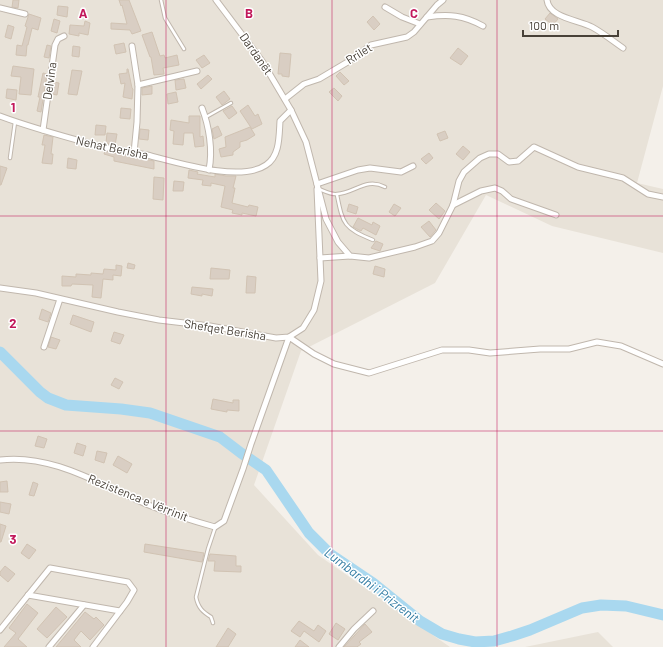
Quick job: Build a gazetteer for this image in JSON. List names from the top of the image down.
{
  "streets": {
    "street": [
      "Dardanët",
      "Rrilet",
      "Delvina",
      "Nehat Berisha",
      "Shefqet Berisha",
      "Rezistenca e Vërrinit"
    ]
  },
  "crossings": [
    ["Dardanët", "Rrilet"],
    ["Dardanët", "Nehat Berisha"],
    ["Delvina", "Nehat Berisha"]
  ],
  "water": ["Lumbardhi i Prizrenit"],
  "scale_bar": "100 m",
  "grid": {
    "columns": ["A", "B", "C"],
    "rows": ["1", "2", "3"]
  }
}
